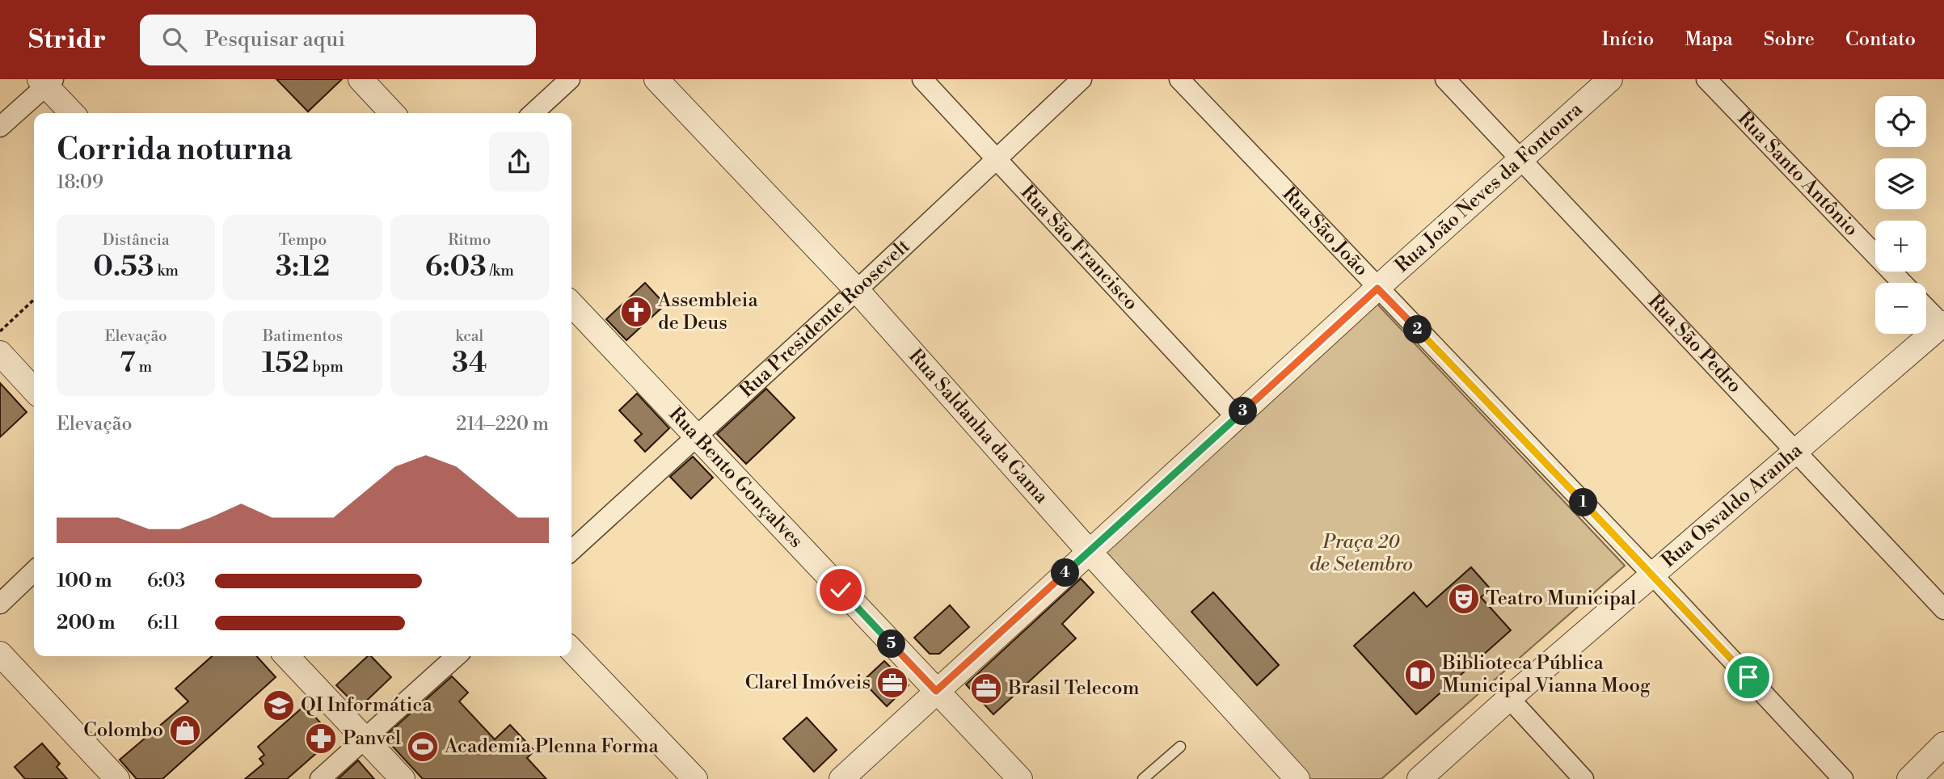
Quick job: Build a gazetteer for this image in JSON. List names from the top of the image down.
{
  "streets": {
    "street": [
      "Rua Santo Antônio",
      "Rua João Neves da Fontoura",
      "Rua São João",
      "Rua São Francisco",
      "Rua Presidente Roosevelt",
      "Rua São Pedro",
      "Rua Saldanha da Gama",
      "Rua Bento Gonçalves",
      "Rua Osvaldo Aranha"
    ]
  },
  "crossings": [
    ["Rua João Neves da Fontoura", "Rua São João"],
    ["Rua João Neves da Fontoura", "Rua São Francisco"],
    ["Rua João Neves da Fontoura", "Rua São Pedro"],
    ["Rua João Neves da Fontoura", "Rua Saldanha da Gama"],
    ["Rua João Neves da Fontoura", "Rua Bento Gonçalves"],
    ["Rua São João", "Rua Osvaldo Aranha"],
    ["Rua São Francisco", "Rua Presidente Roosevelt"],
    ["Rua Presidente Roosevelt", "Rua Saldanha da Gama"],
    ["Rua Presidente Roosevelt", "Rua Bento Gonçalves"],
    ["Rua São Pedro", "Rua Osvaldo Aranha"]
  ],
  "parks": ["Praça 20 de Setembro"],
  "places": {
    "church": ["Assembleia de Deus"],
    "theatre": ["Teatro Municipal"],
    "library": ["Biblioteca Pública Municipal Vianna Moog"],
    "office": ["Clarel Imóveis", "Brasil Telecom"],
    "school or university": ["QI Informática"],
    "shop": ["Colombo"],
    "pharmacy": ["Panvel"],
    "sports": ["Academia Plenna Forma"]
  },
  "page": {
    "header": "Stridr",
    "search": "Pesquisar aqui",
    "nav": [
      "Início",
      "Mapa",
      "Sobre",
      "Contato"
    ],
    "map_buttons": ["+", "−"],
    "heading": ["Corrida noturna", "18:09"],
    "stats": [
      ["Distância", "0.53 km"],
      ["Tempo", "3:12"],
      ["Ritmo", "6:03 /km"],
      ["Elevação", "7 m"],
      ["Batimentos", "152 bpm"],
      ["kcal", "34"]
    ],
    "pins": [
      "2",
      "3",
      "1",
      "4",
      "5"
    ],
    "chart": ["Elevação", "214–220 m"],
    "list": [
      {
        "name": "100 m",
        "note": "6:03"
      },
      {
        "name": "200 m",
        "note": "6:11"
      }
    ]
  }
}
